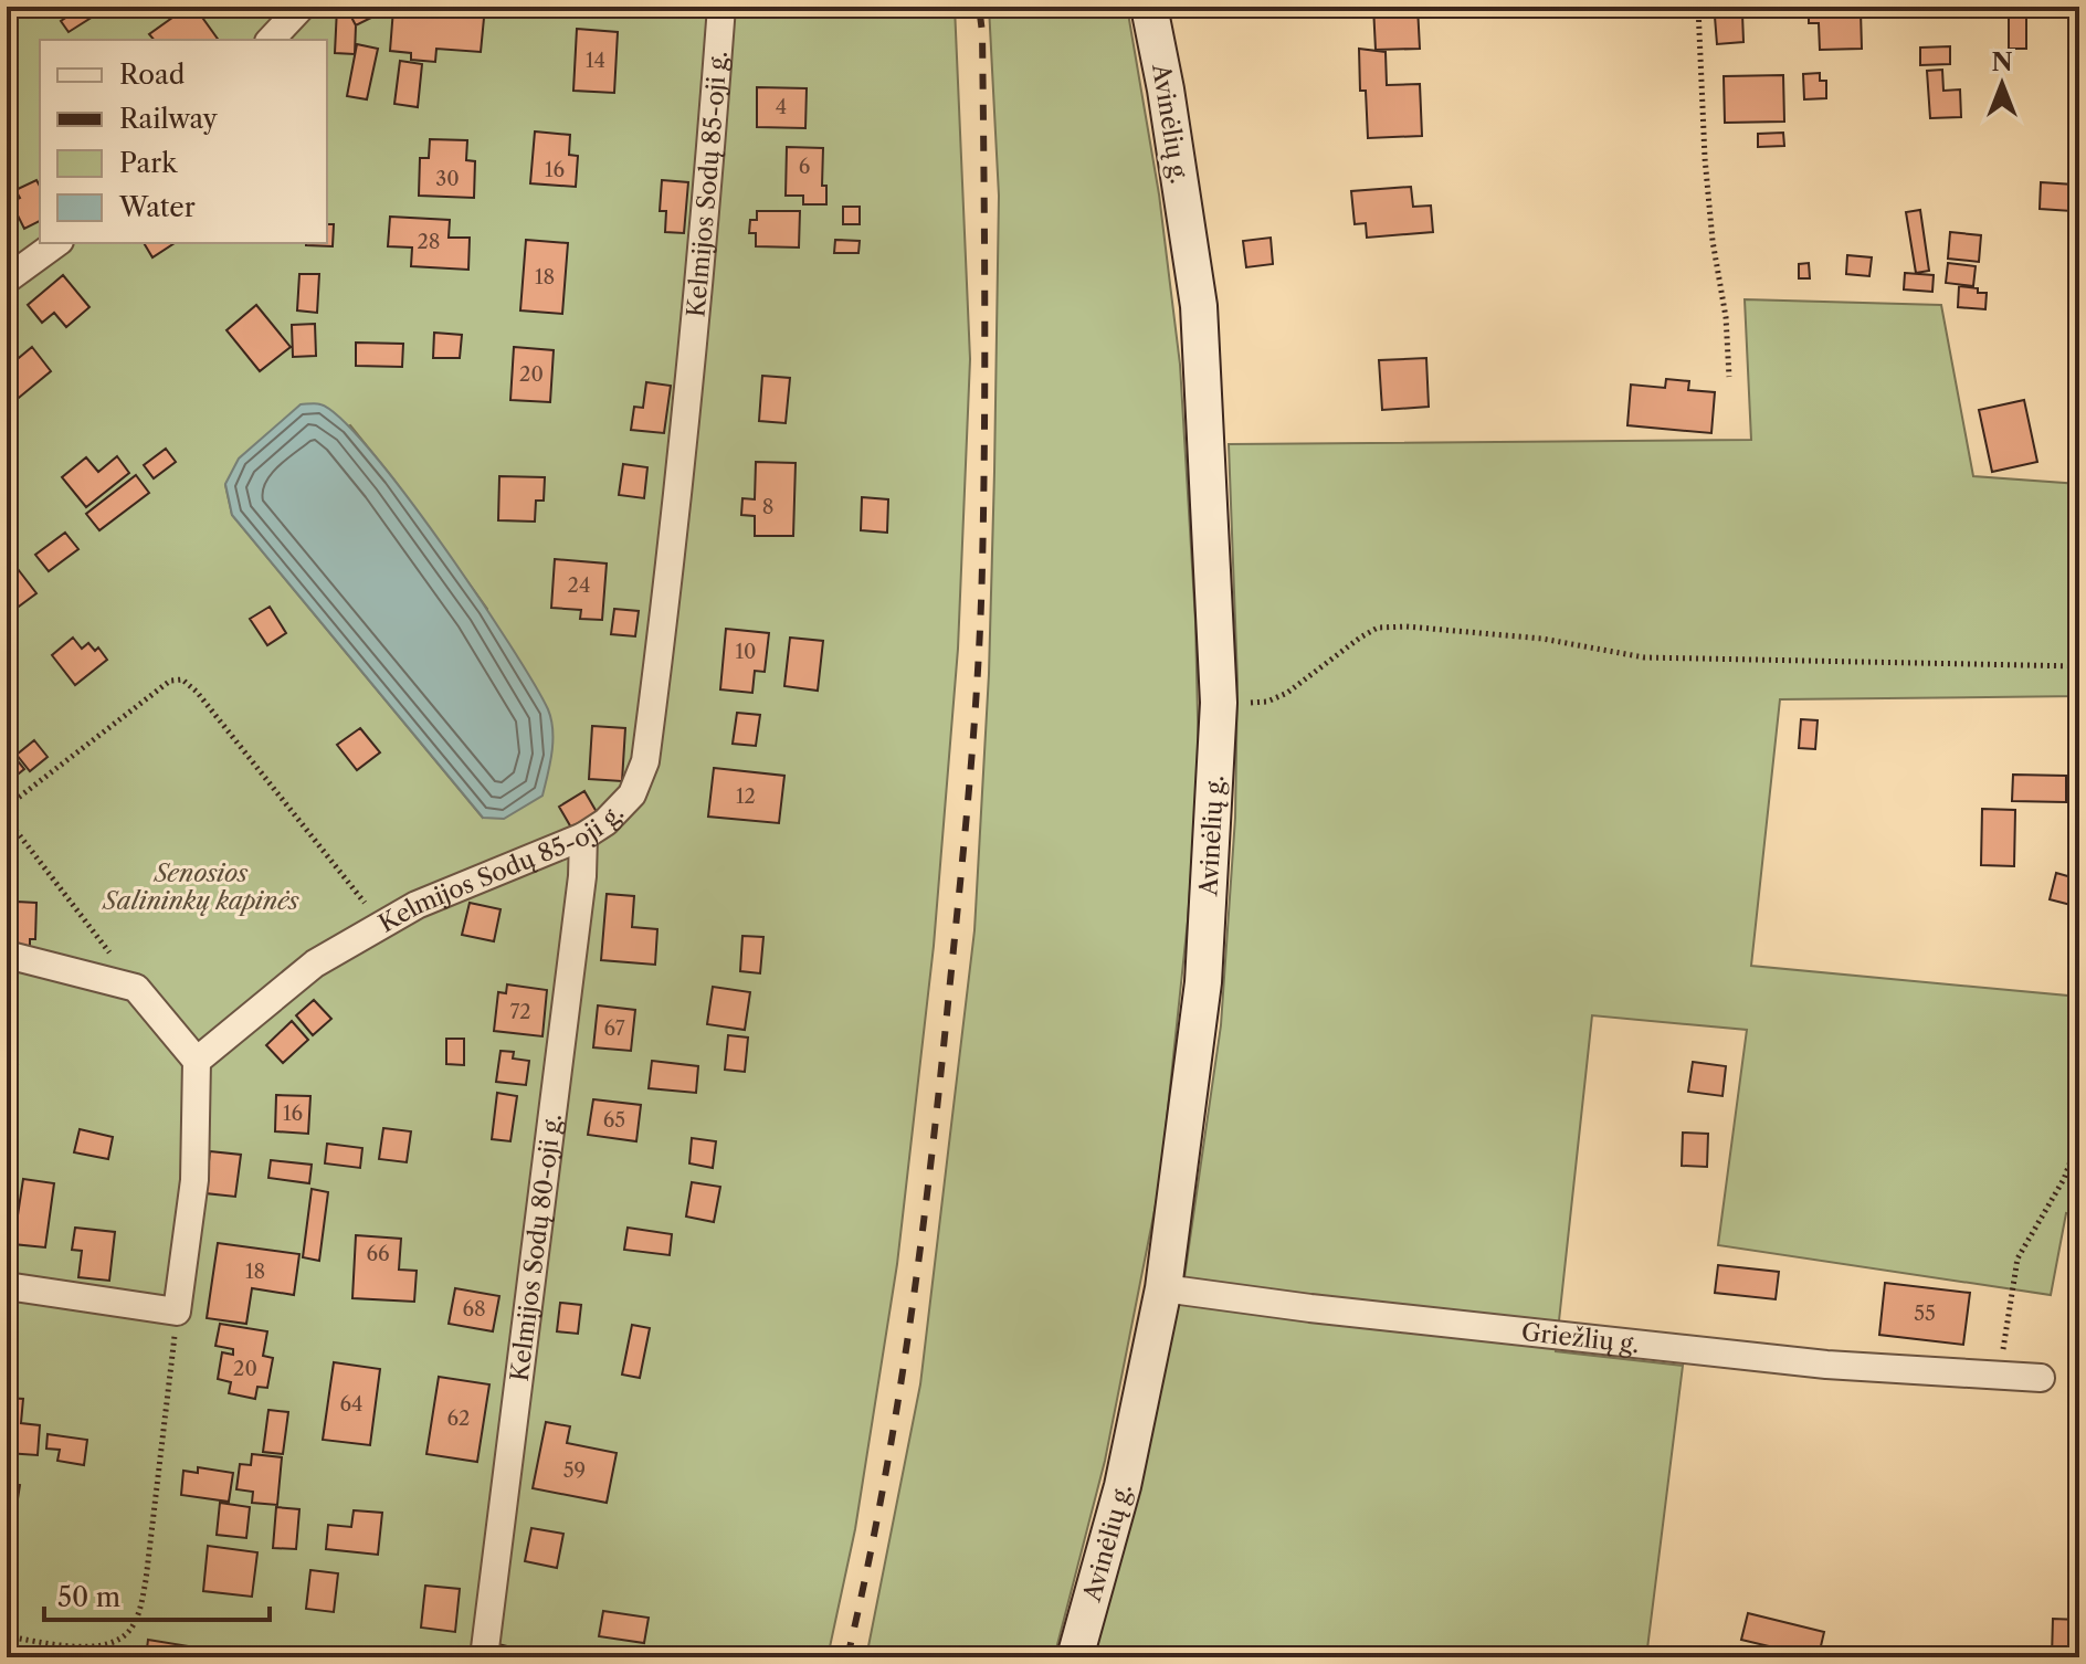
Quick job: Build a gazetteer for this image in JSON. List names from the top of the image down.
{
  "streets": {
    "main road": ["Avinėlių g."],
    "street": ["Kelmijos Sodų 85-oji g.", "Kelmijos Sodų 80-oji g.", "Griežlių g."]
  },
  "crossings": [
    ["Avinėlių g.", "Griežlių g."],
    ["Kelmijos Sodų 85-oji g.", "Kelmijos Sodų 80-oji g."]
  ],
  "parks": ["Senosios Salininkų kapinės"],
  "house_numbers": [
    "14",
    "4",
    "6",
    "16",
    "30",
    "28",
    "18",
    "20",
    "8",
    "24",
    "10",
    "12",
    "72",
    "67",
    "16",
    "65",
    "66",
    "18",
    "68",
    "55",
    "20",
    "64",
    "62",
    "59"
  ],
  "legend": [
    "Road",
    "Railway",
    "Park",
    "Water"
  ],
  "scale_bar": "50 m",
  "north": "top"
}
